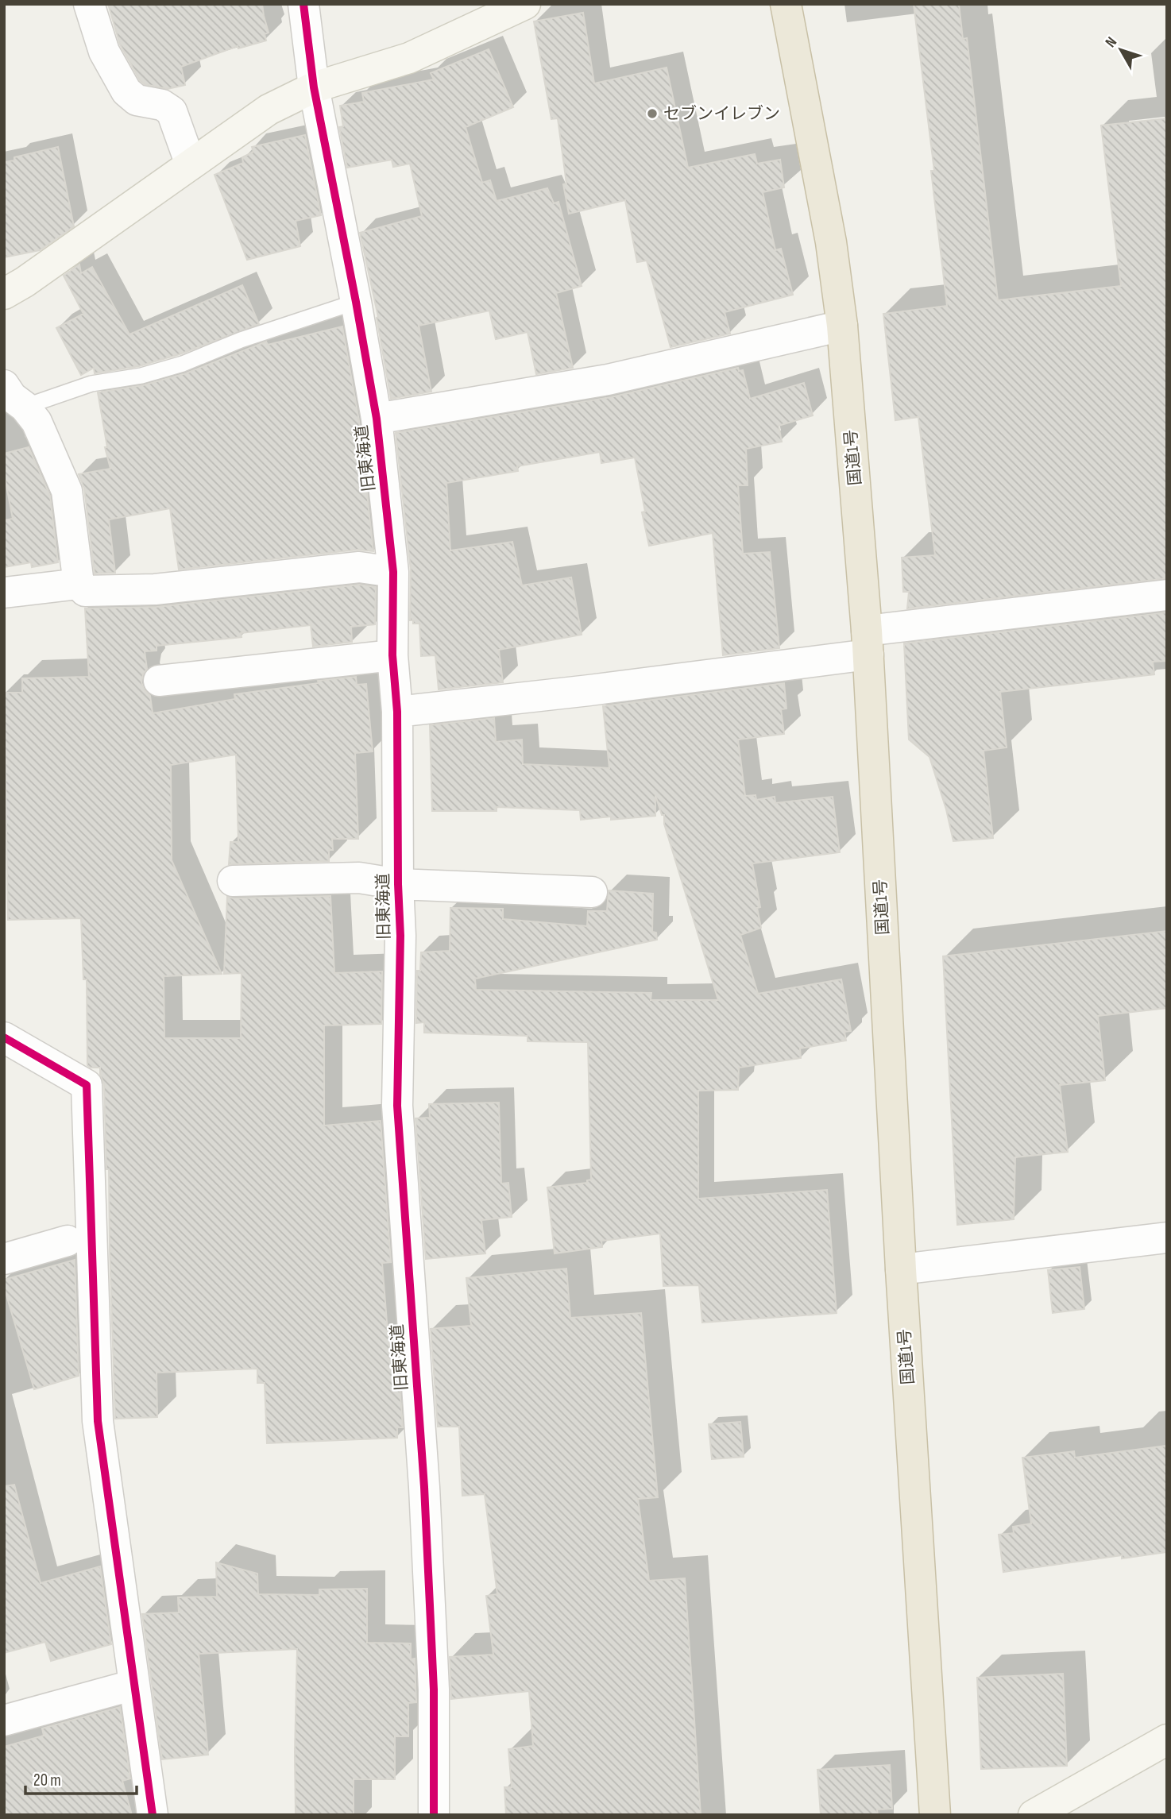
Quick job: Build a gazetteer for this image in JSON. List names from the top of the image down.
{
  "streets": {
    "highway": ["国道1号"],
    "street": ["旧東海道"]
  },
  "places": ["セブンイレブン"],
  "scale_bar": "20 m",
  "north": "top left"
}
